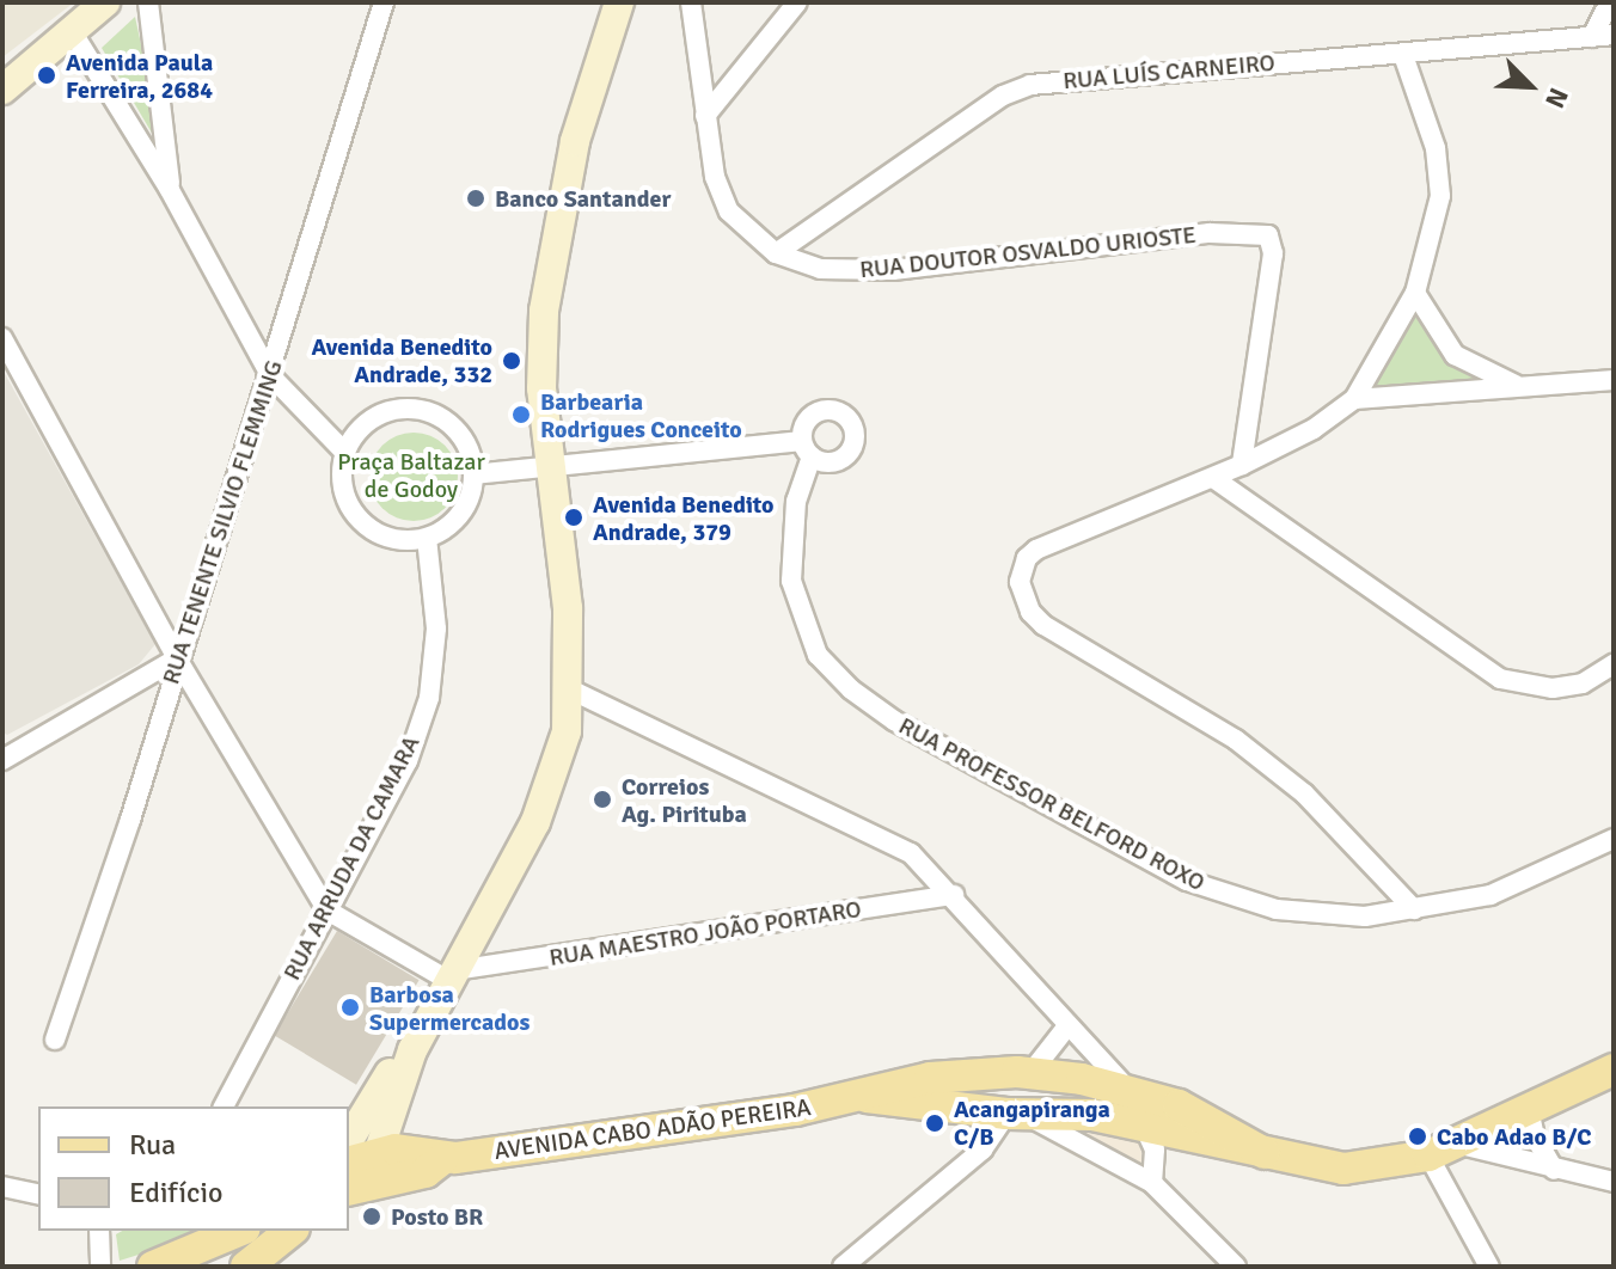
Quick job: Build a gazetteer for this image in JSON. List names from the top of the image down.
{
  "streets": {
    "main road": ["AVENIDA CABO ADÃO PEREIRA"],
    "street": [
      "RUA LUÍS CARNEIRO",
      "RUA DOUTOR OSVALDO URIOSTE",
      "RUA TENENTE SILVIO FLEMMING",
      "RUA PROFESSOR BELFORD ROXO",
      "RUA ARRUDA DA CAMARA",
      "RUA MAESTRO JOÃO PORTARO"
    ]
  },
  "crossings": [
    ["RUA LUÍS CARNEIRO", "RUA DOUTOR OSVALDO URIOSTE"]
  ],
  "parks": ["Praça Baltazar de Godoy"],
  "places": [
    "Avenida Paula Ferreira, 2684",
    "Banco Santander",
    "Avenida Benedito Andrade, 332",
    "Barbearia Rodrigues Conceito",
    "Avenida Benedito Andrade, 379",
    "Correios Ag. Pirituba",
    "Barbosa Supermercados",
    "Acangapiranga C/B",
    "Cabo Adao B/C",
    "Posto BR"
  ],
  "legend": ["Rua", "Edifício"],
  "north": "bottom right"
}
